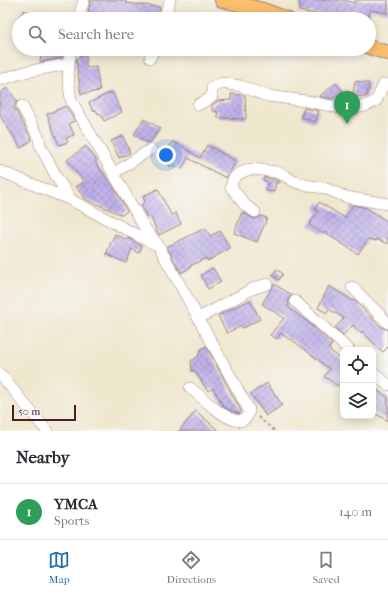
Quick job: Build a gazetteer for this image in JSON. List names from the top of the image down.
{
  "scale_bar": "50 m",
  "page": {
    "search": "Search here",
    "pins": "1",
    "scale": "50 m",
    "heading": "Nearby",
    "list": [
      {
        "mark": "1",
        "name": "YMCA",
        "note": "Sports",
        "value": "140 m"
      }
    ],
    "nav": ["Map", "Directions", "Saved"]
  }
}
